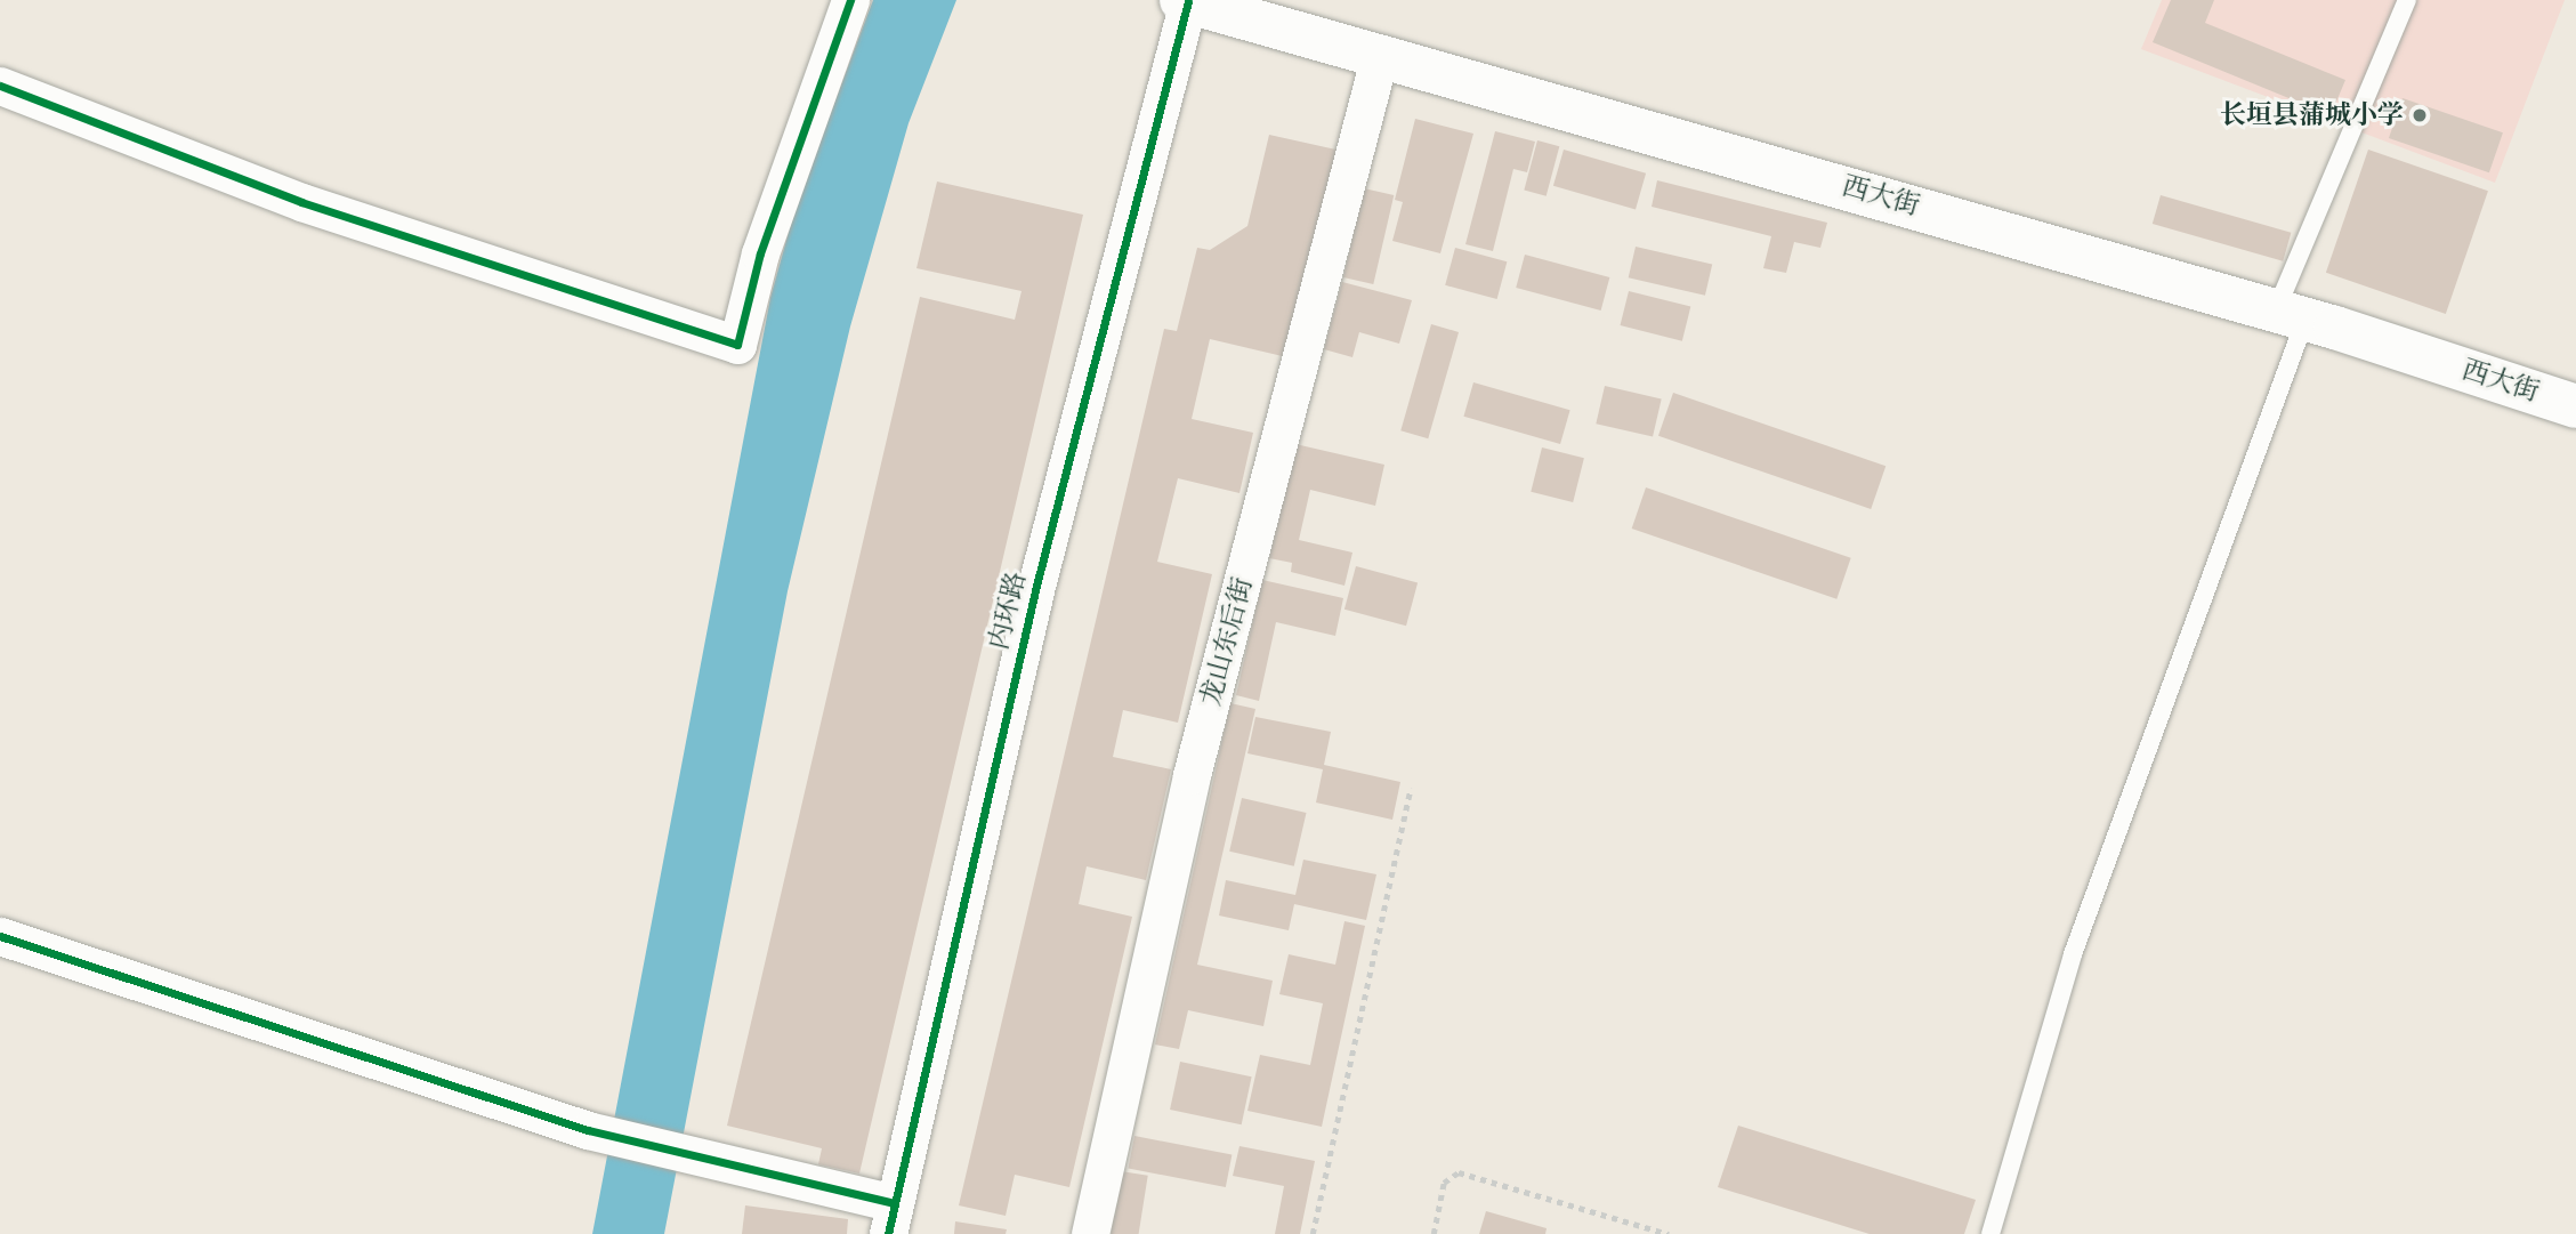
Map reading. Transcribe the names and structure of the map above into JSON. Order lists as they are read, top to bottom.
{
  "streets": {
    "main road": ["西大街"],
    "street": ["内环路", "龙山东后街"]
  },
  "crossings": [
    ["西大街", "内环路"],
    ["西大街", "龙山东后街"]
  ],
  "places": ["长垣县蒲城小学"]
}
